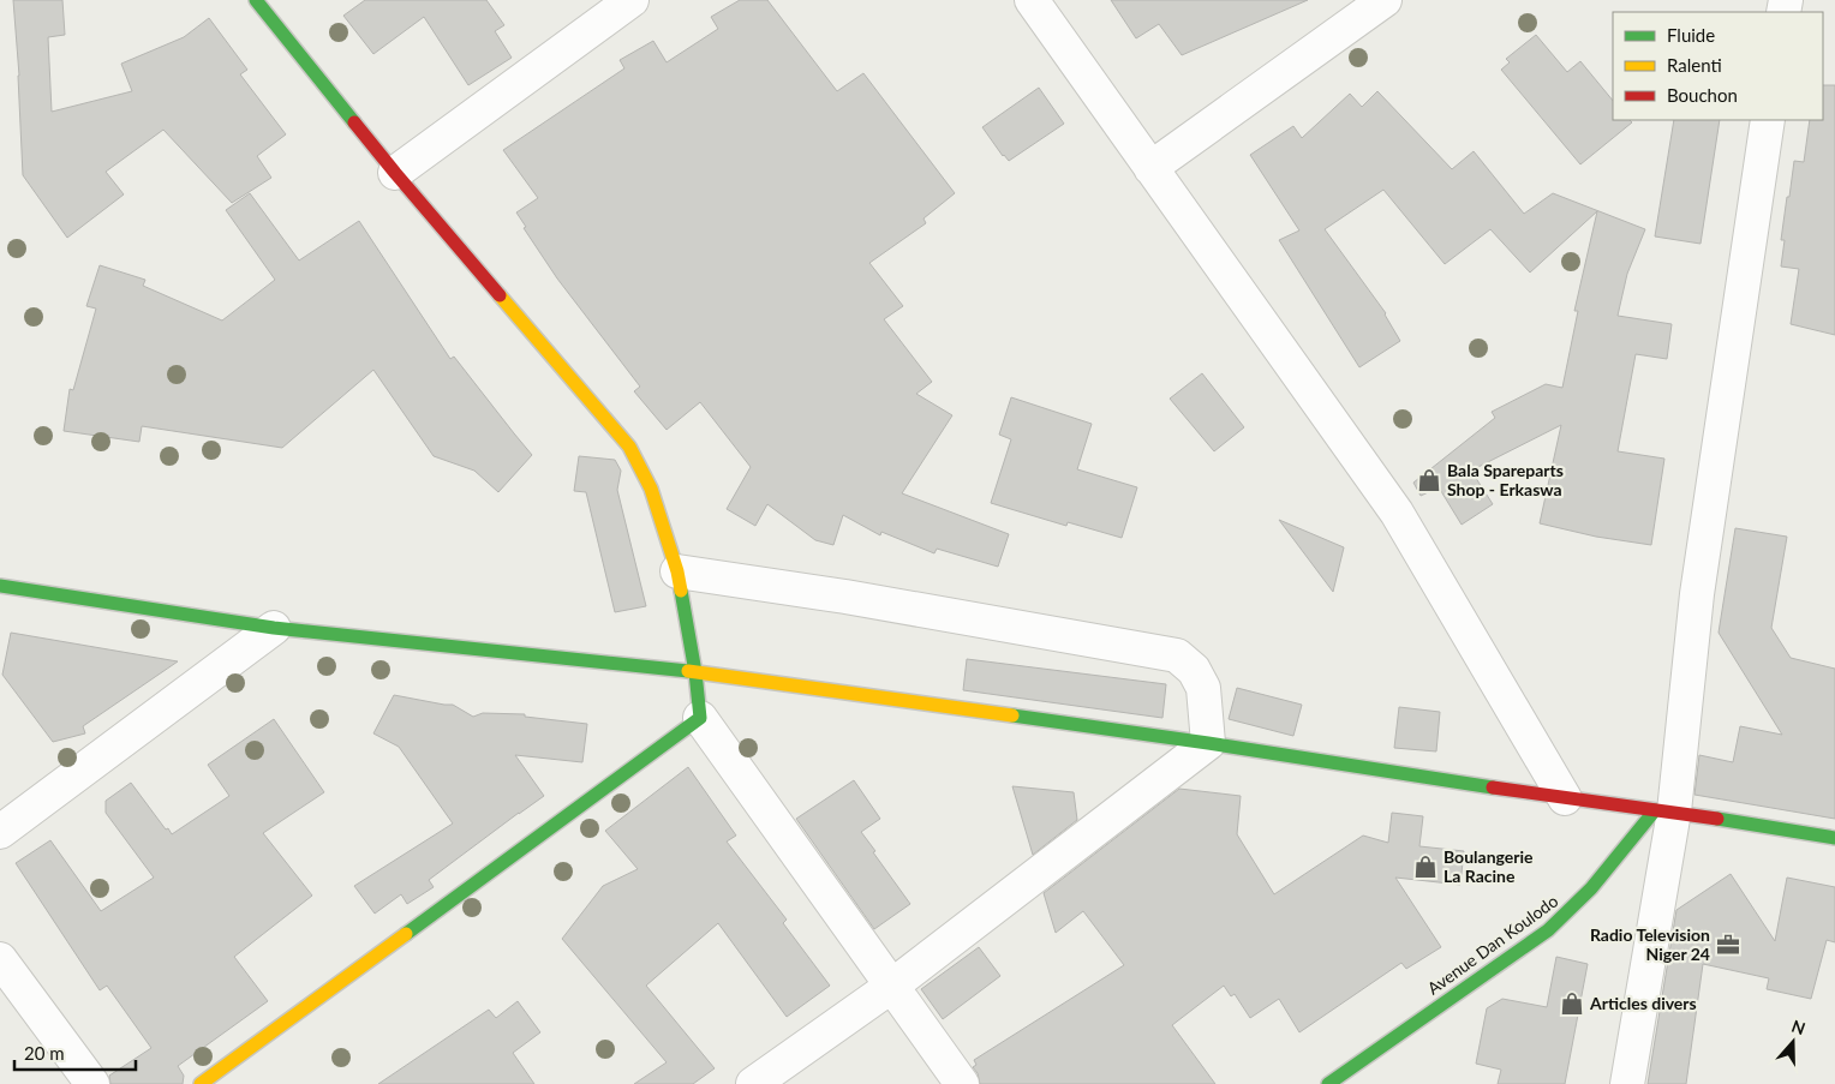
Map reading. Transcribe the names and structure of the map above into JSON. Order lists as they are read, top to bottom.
{
  "streets": {
    "street": ["Avenue Dan Koulodo"]
  },
  "places": {
    "shop": ["Bala Spareparts Shop - Erkaswa", "Boulangerie La Racine", "Articles divers"],
    "office": ["Radio Television Niger 24"]
  },
  "legend": ["Fluide", "Ralenti", "Bouchon"],
  "scale_bar": "20 m",
  "north": "top"
}
